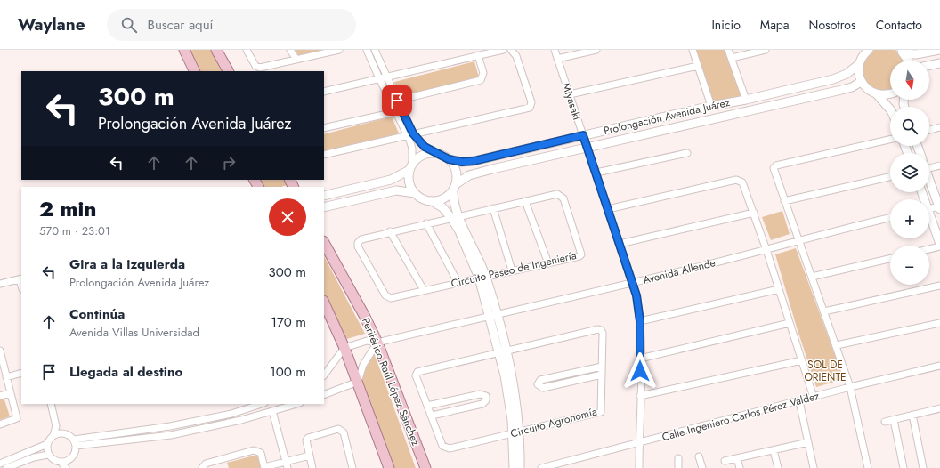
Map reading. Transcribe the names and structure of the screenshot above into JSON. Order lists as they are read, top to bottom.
{
  "streets": {
    "main road": ["Periférico Raúl López Sánchez"],
    "street": [
      "Miyasaki",
      "Prolongación Avenida Juárez",
      "Circuito Paseo de Ingeniería",
      "Avenida Allende",
      "Calle Ingeniero Carlos Pérez Valdez",
      "Circuito Agronomía"
    ]
  },
  "crossings": [
    ["Miyasaki", "Prolongación Avenida Juárez"],
    ["Miyasaki", "Avenida Allende"],
    ["Miyasaki", "Calle Ingeniero Carlos Pérez Valdez"],
    ["Avenida Allende", "Periférico Raúl López Sánchez"]
  ],
  "parks": ["SOL DE ORIENTE"],
  "north": "bottom",
  "page": {
    "header": "Waylane",
    "search": "Buscar aquí",
    "nav": [
      "Inicio",
      "Mapa",
      "Nosotros",
      "Contacto"
    ],
    "map_buttons": ["+", "−"],
    "turn": ["300 m", "Prolongación Avenida Juárez"],
    "heading": ["2 min", "570 m · 23:01"],
    "list": [
      {
        "name": "Gira a la izquierda",
        "note": "Prolongación Avenida Juárez",
        "value": "300 m"
      },
      {
        "name": "Continúa",
        "note": "Avenida Villas Universidad",
        "value": "170 m"
      },
      {
        "name": "Llegada al destino",
        "value": "100 m"
      }
    ]
  }
}
